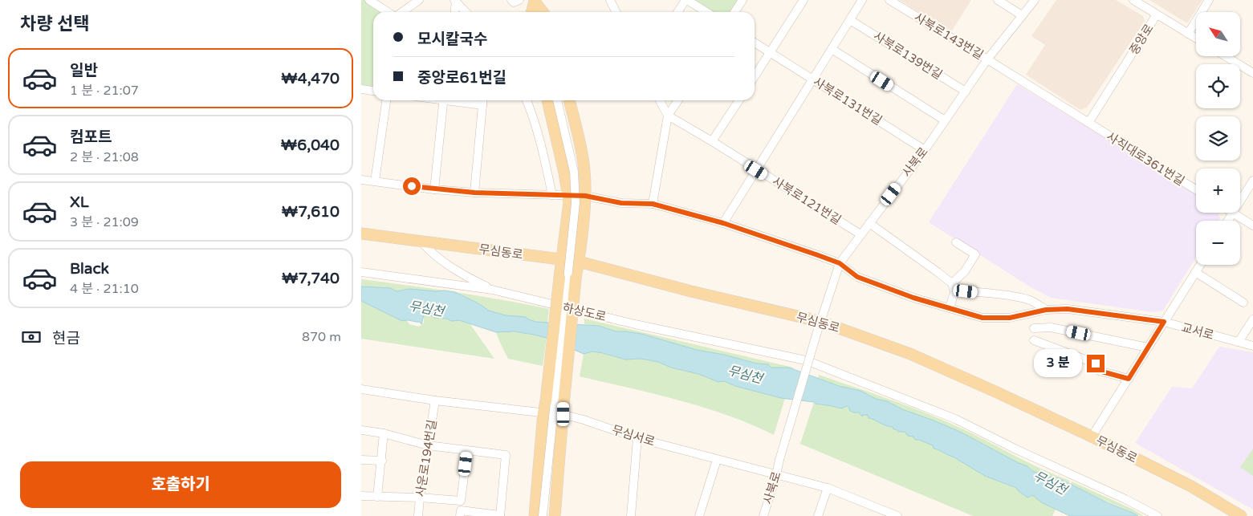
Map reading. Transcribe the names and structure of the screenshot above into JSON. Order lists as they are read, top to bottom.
{
  "streets": {
    "main road": ["무심동로"],
    "street": [
      "사북로143번길",
      "중앙로",
      "사북로139번길",
      "사북로131번길",
      "사직대로361번길",
      "사북로",
      "사북로121번길",
      "하상도로",
      "교서로",
      "무심서로",
      "사운로194번길"
    ]
  },
  "crossings": [
    ["사북로143번길", "사직대로361번길"],
    ["사북로143번길", "사북로"],
    ["중앙로", "사직대로361번길"],
    ["사북로139번길", "사북로"],
    ["사북로131번길", "사북로"],
    ["사직대로361번길", "사북로"],
    ["사북로", "사북로121번길"],
    ["사북로", "무심동로"],
    ["사북로", "교서로"],
    ["사북로", "무심서로"],
    ["무심서로", "사운로194번길"]
  ],
  "water": ["무심천"],
  "north": "top left",
  "page": {
    "heading": "차량 선택",
    "map_buttons": ["+", "−"],
    "banner": ["모시칼국수", "중앙로61번길"],
    "list": [
      {
        "name": "일반",
        "note": "1 분 · 21:07",
        "value": "₩4,470"
      },
      {
        "name": "컴포트",
        "note": "2 분 · 21:08",
        "value": "₩6,040"
      },
      {
        "name": "XL",
        "note": "3 분 · 21:09",
        "value": "₩7,610"
      },
      {
        "name": "Black",
        "note": "4 분 · 21:10",
        "value": "₩7,740"
      }
    ],
    "pay": ["현금", "870 m"],
    "bubble": "3 분",
    "buttons": "호출하기"
  }
}
